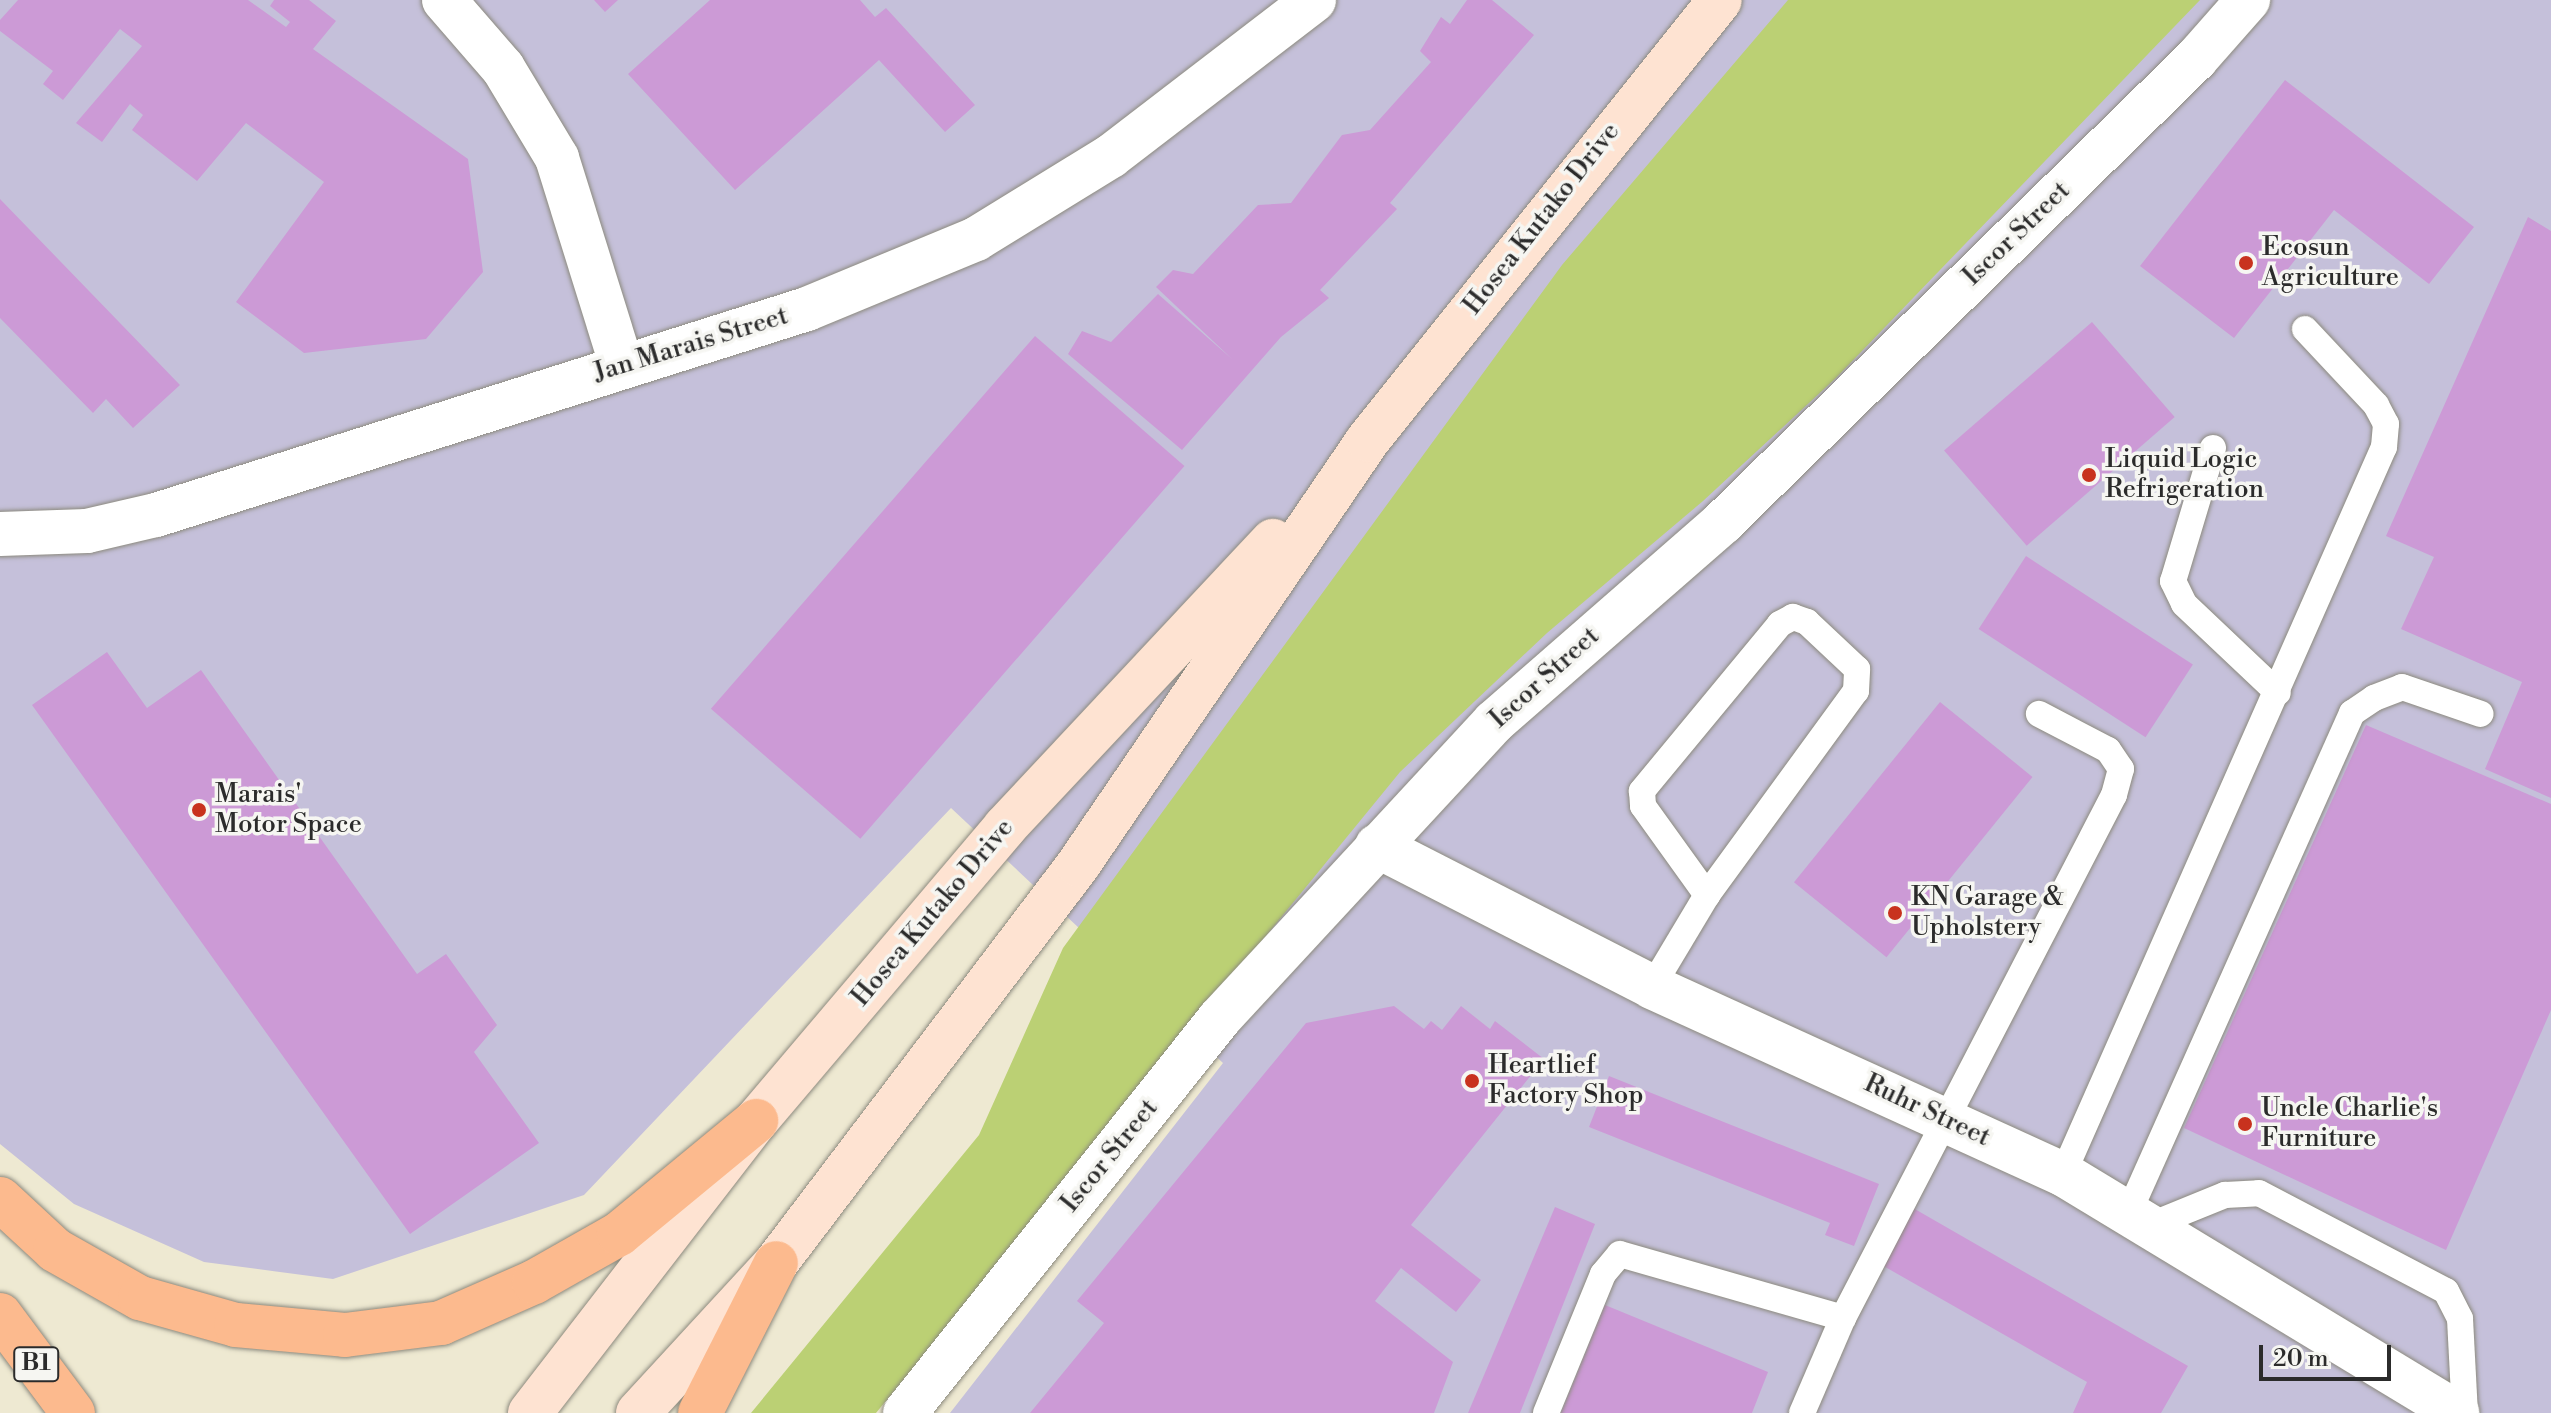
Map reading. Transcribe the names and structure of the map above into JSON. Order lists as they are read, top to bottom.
{
  "streets": {
    "main road": ["Hosea Kutako Drive", "B1"],
    "street": ["Iscor Street", "Jan Marais Street", "Ruhr Street"]
  },
  "crossings": [
    ["Iscor Street", "Ruhr Street"]
  ],
  "places": [
    "Ecosun Agriculture",
    "Liquid Logic Refrigeration",
    "Marais' Motor Space",
    "KN Garage & Upholstery",
    "Heartlief Factory Shop",
    "Uncle Charlie's Furniture"
  ],
  "scale_bar": "20 m"
}
